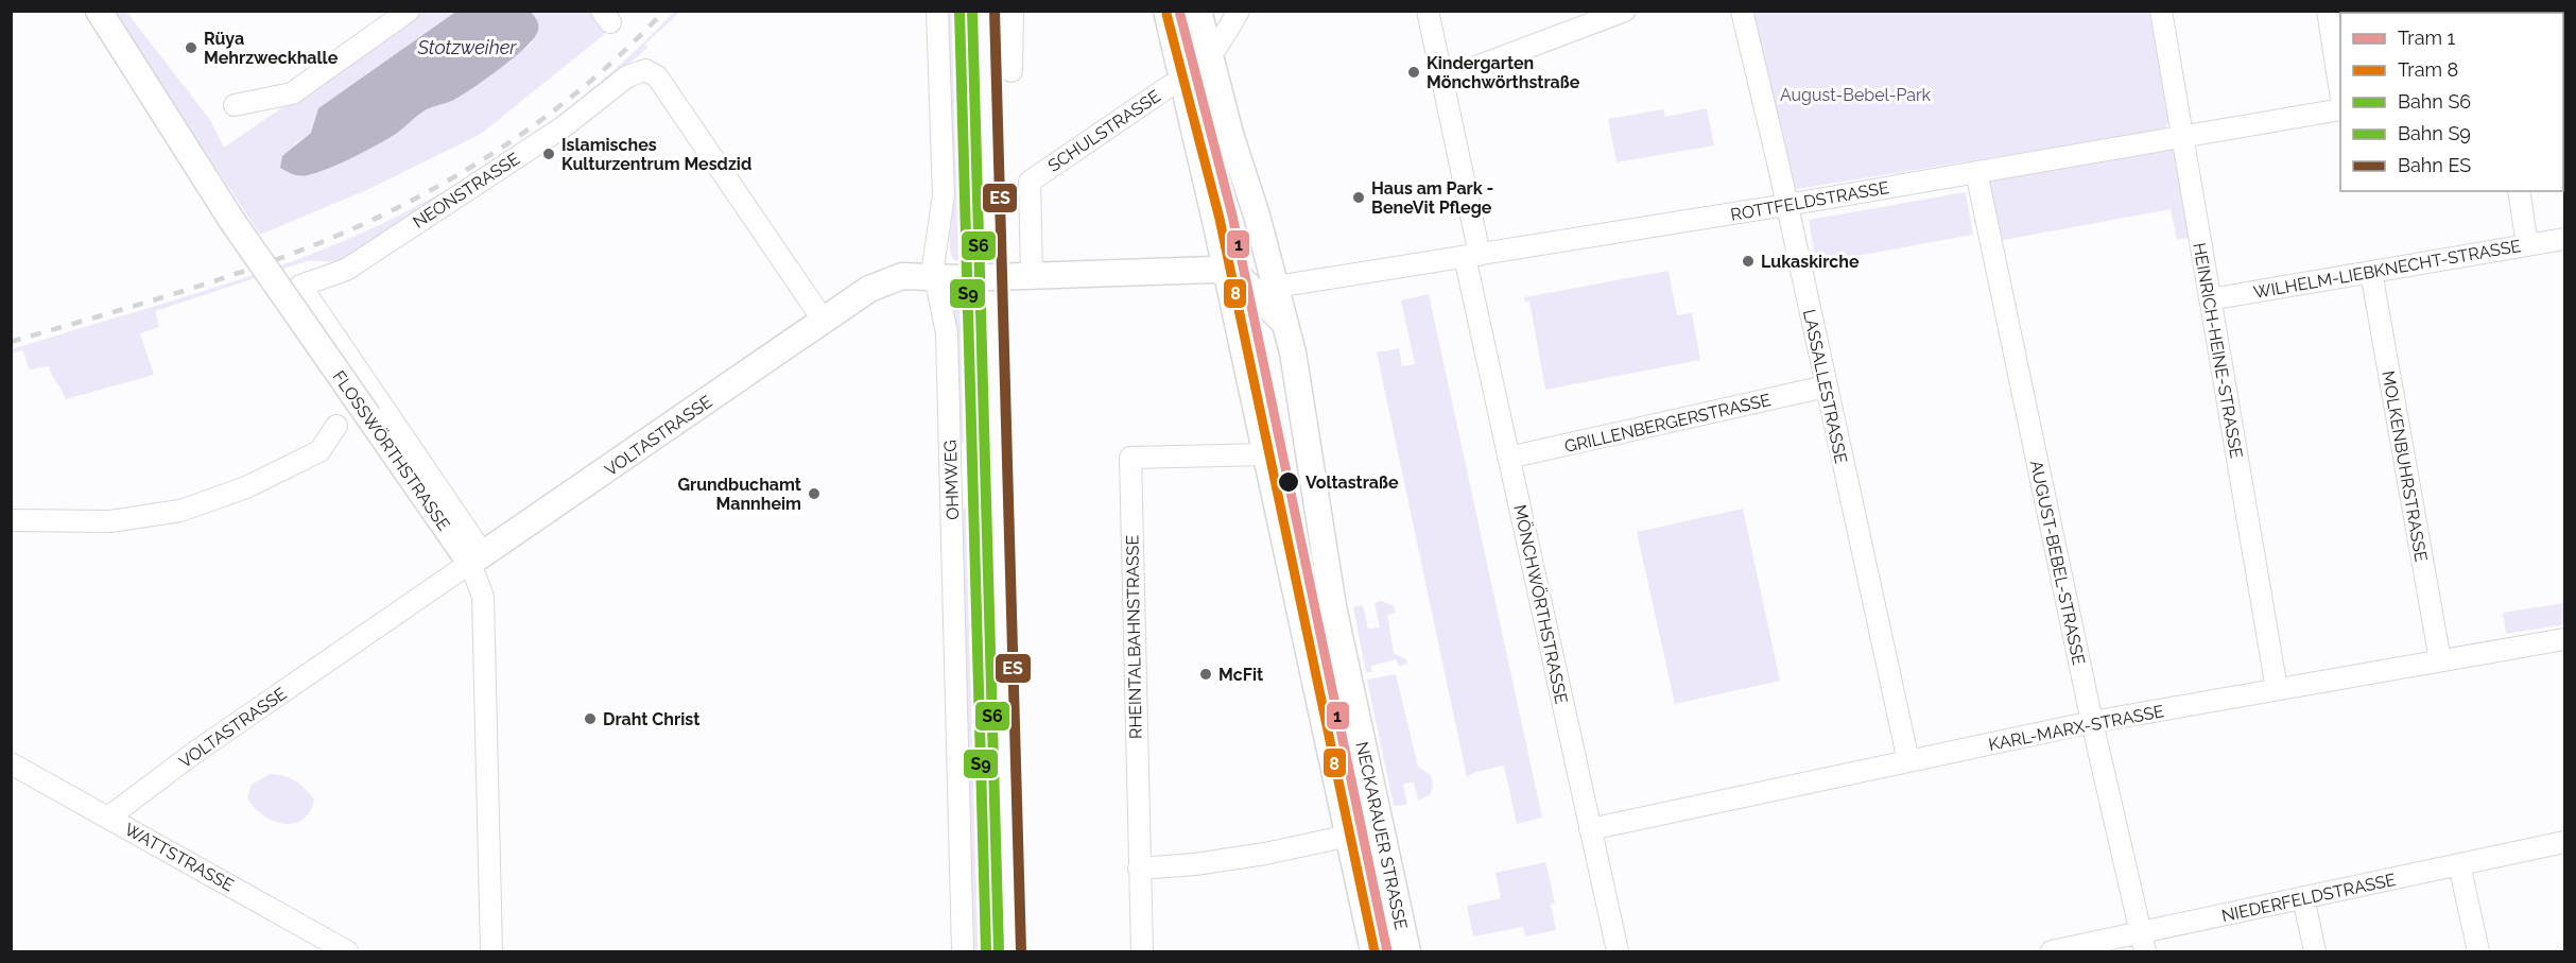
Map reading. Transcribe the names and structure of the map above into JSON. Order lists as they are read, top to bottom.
{
  "streets": {
    "main road": ["VOLTASTRASSE", "FLOSSWÖRTHSTRASSE", "NECKARAUER STRASSE"],
    "street": [
      "SCHULSTRASSE",
      "NEONSTRASSE",
      "ROTTFELDSTRASSE",
      "WILHELM-LIEBKNECHT-STRASSE",
      "HEINRICH-HEINE-STRASSE",
      "LASSALLESTRASSE",
      "GRILLENBERGERSTRASSE",
      "MOLKENBUHRSTRASSE",
      "OHMWEG",
      "AUGUST-BEBEL-STRASSE",
      "MÖNCHWÖRTHSTRASSE",
      "RHEINTALBAHNSTRASSE",
      "KARL-MARX-STRASSE",
      "WATTSTRASSE",
      "NIEDERFELDSTRASSE"
    ]
  },
  "crossings": [
    ["SCHULSTRASSE", "VOLTASTRASSE"],
    ["SCHULSTRASSE", "NECKARAUER STRASSE"],
    ["NEONSTRASSE", "VOLTASTRASSE"],
    ["NEONSTRASSE", "FLOSSWÖRTHSTRASSE"],
    ["ROTTFELDSTRASSE", "HEINRICH-HEINE-STRASSE"],
    ["ROTTFELDSTRASSE", "LASSALLESTRASSE"],
    ["ROTTFELDSTRASSE", "VOLTASTRASSE"],
    ["ROTTFELDSTRASSE", "AUGUST-BEBEL-STRASSE"],
    ["ROTTFELDSTRASSE", "MÖNCHWÖRTHSTRASSE"],
    ["ROTTFELDSTRASSE", "NECKARAUER STRASSE"],
    ["WILHELM-LIEBKNECHT-STRASSE", "HEINRICH-HEINE-STRASSE"],
    ["WILHELM-LIEBKNECHT-STRASSE", "MOLKENBUHRSTRASSE"],
    ["HEINRICH-HEINE-STRASSE", "KARL-MARX-STRASSE"],
    ["LASSALLESTRASSE", "GRILLENBERGERSTRASSE"],
    ["LASSALLESTRASSE", "KARL-MARX-STRASSE"],
    ["GRILLENBERGERSTRASSE", "MÖNCHWÖRTHSTRASSE"],
    ["VOLTASTRASSE", "FLOSSWÖRTHSTRASSE"],
    ["VOLTASTRASSE", "OHMWEG"],
    ["VOLTASTRASSE", "NECKARAUER STRASSE"],
    ["VOLTASTRASSE", "WATTSTRASSE"],
    ["MOLKENBUHRSTRASSE", "KARL-MARX-STRASSE"],
    ["AUGUST-BEBEL-STRASSE", "KARL-MARX-STRASSE"],
    ["AUGUST-BEBEL-STRASSE", "NIEDERFELDSTRASSE"],
    ["MÖNCHWÖRTHSTRASSE", "KARL-MARX-STRASSE"],
    ["RHEINTALBAHNSTRASSE", "NECKARAUER STRASSE"]
  ],
  "water": ["Stotzweiher"],
  "parks": ["August-Bebel-Park"],
  "places": [
    "Rüya Mehrzweckhalle",
    "Kindergarten Mönchwörthstraße",
    "Islamisches Kulturzentrum Mesdzid",
    "Haus am Park - BeneVit Pflege",
    "Lukaskirche",
    "Voltastraße",
    "Grundbuchamt Mannheim",
    "McFit",
    "Draht Christ"
  ],
  "lines": [
    "tram line 1",
    "rail line S6",
    "rail line S9",
    "rail line ES",
    "tram line 8"
  ],
  "legend": [
    "Tram 1",
    "Tram 8",
    "Bahn S6",
    "Bahn S9",
    "Bahn ES"
  ]
}
